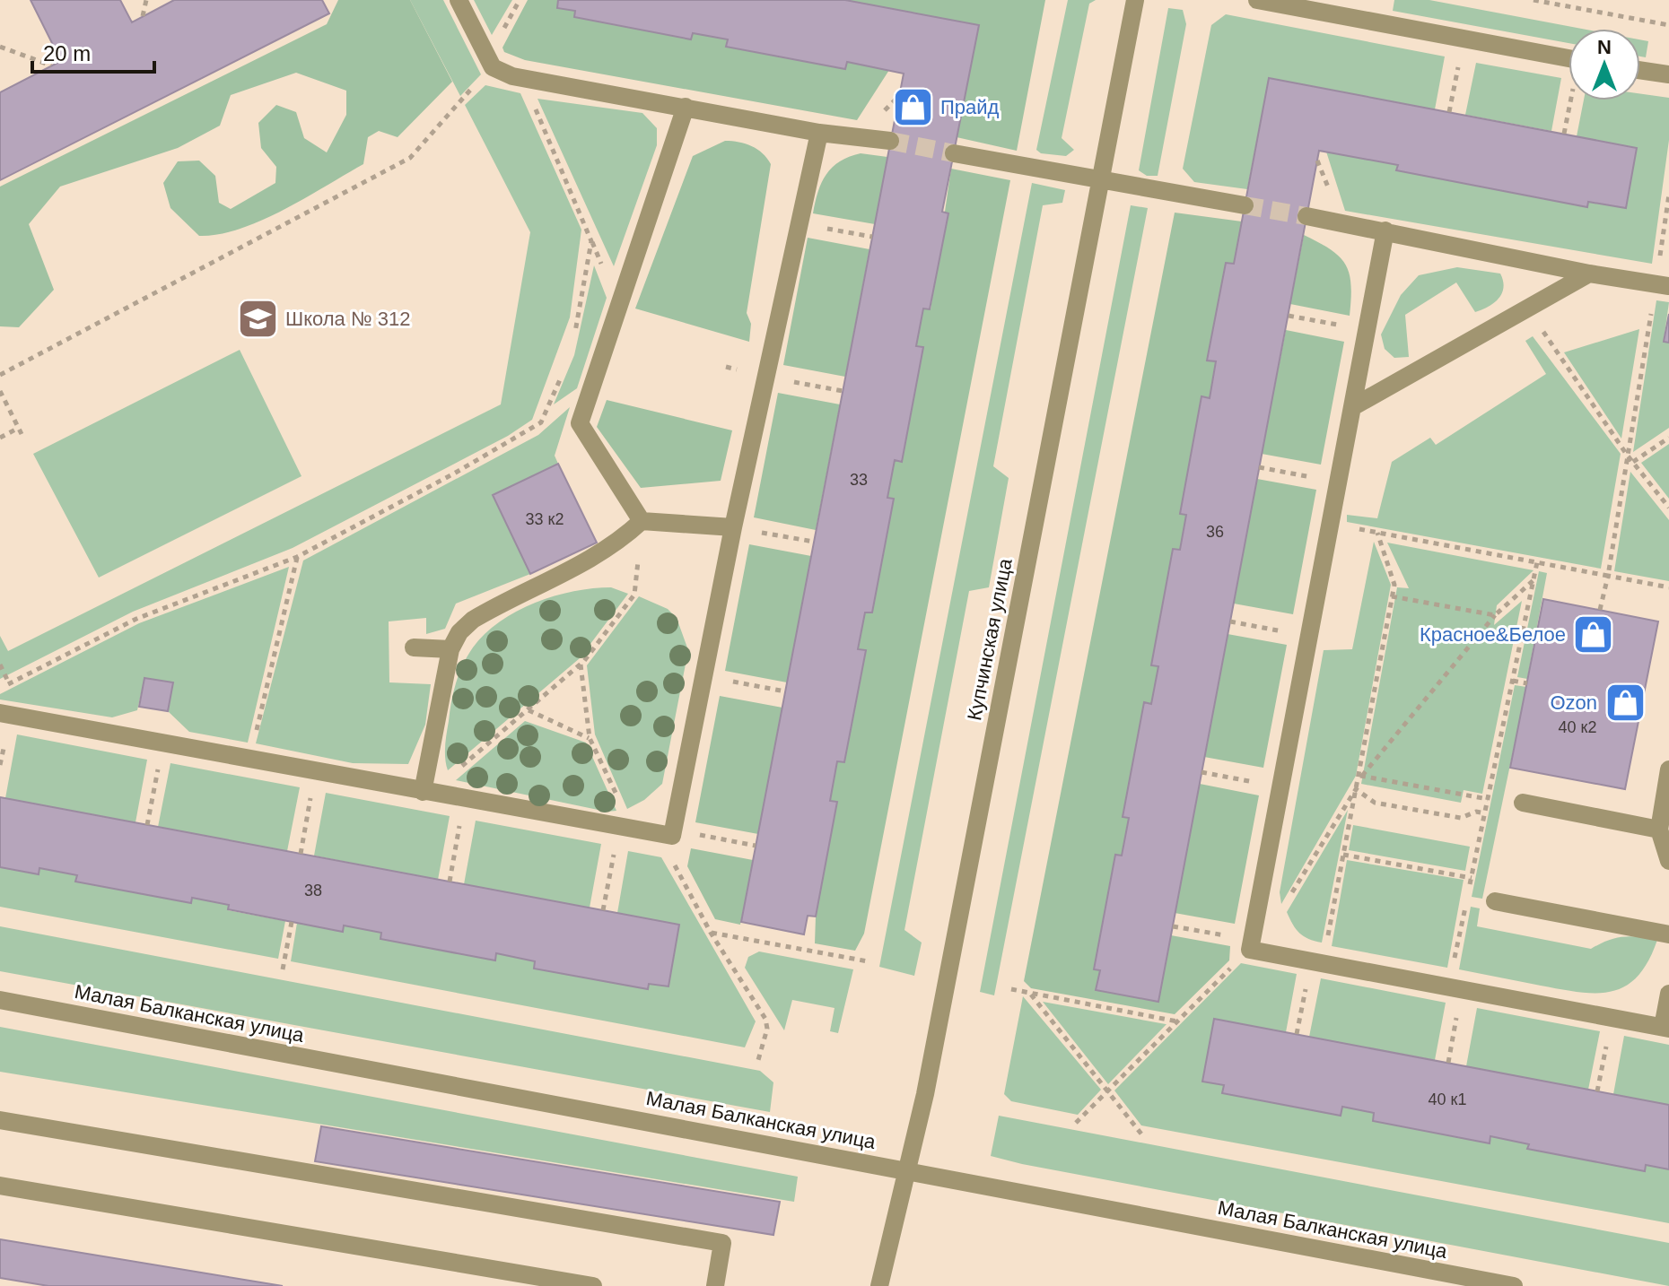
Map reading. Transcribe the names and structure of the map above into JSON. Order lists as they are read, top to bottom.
{
  "streets": {
    "street": ["Купчинская улица", "Малая Балканская улица"]
  },
  "crossings": [
    ["Купчинская улица", "Малая Балканская улица"]
  ],
  "places": {
    "shop": ["Прайд", "Красное&Белое", "Ozon"],
    "school or university": ["Школа № 312"]
  },
  "house_numbers": [
    "33",
    "33 к2",
    "36",
    "40 к2",
    "38",
    "40 к1"
  ],
  "scale_bar": "20 m",
  "north": "top"
}
